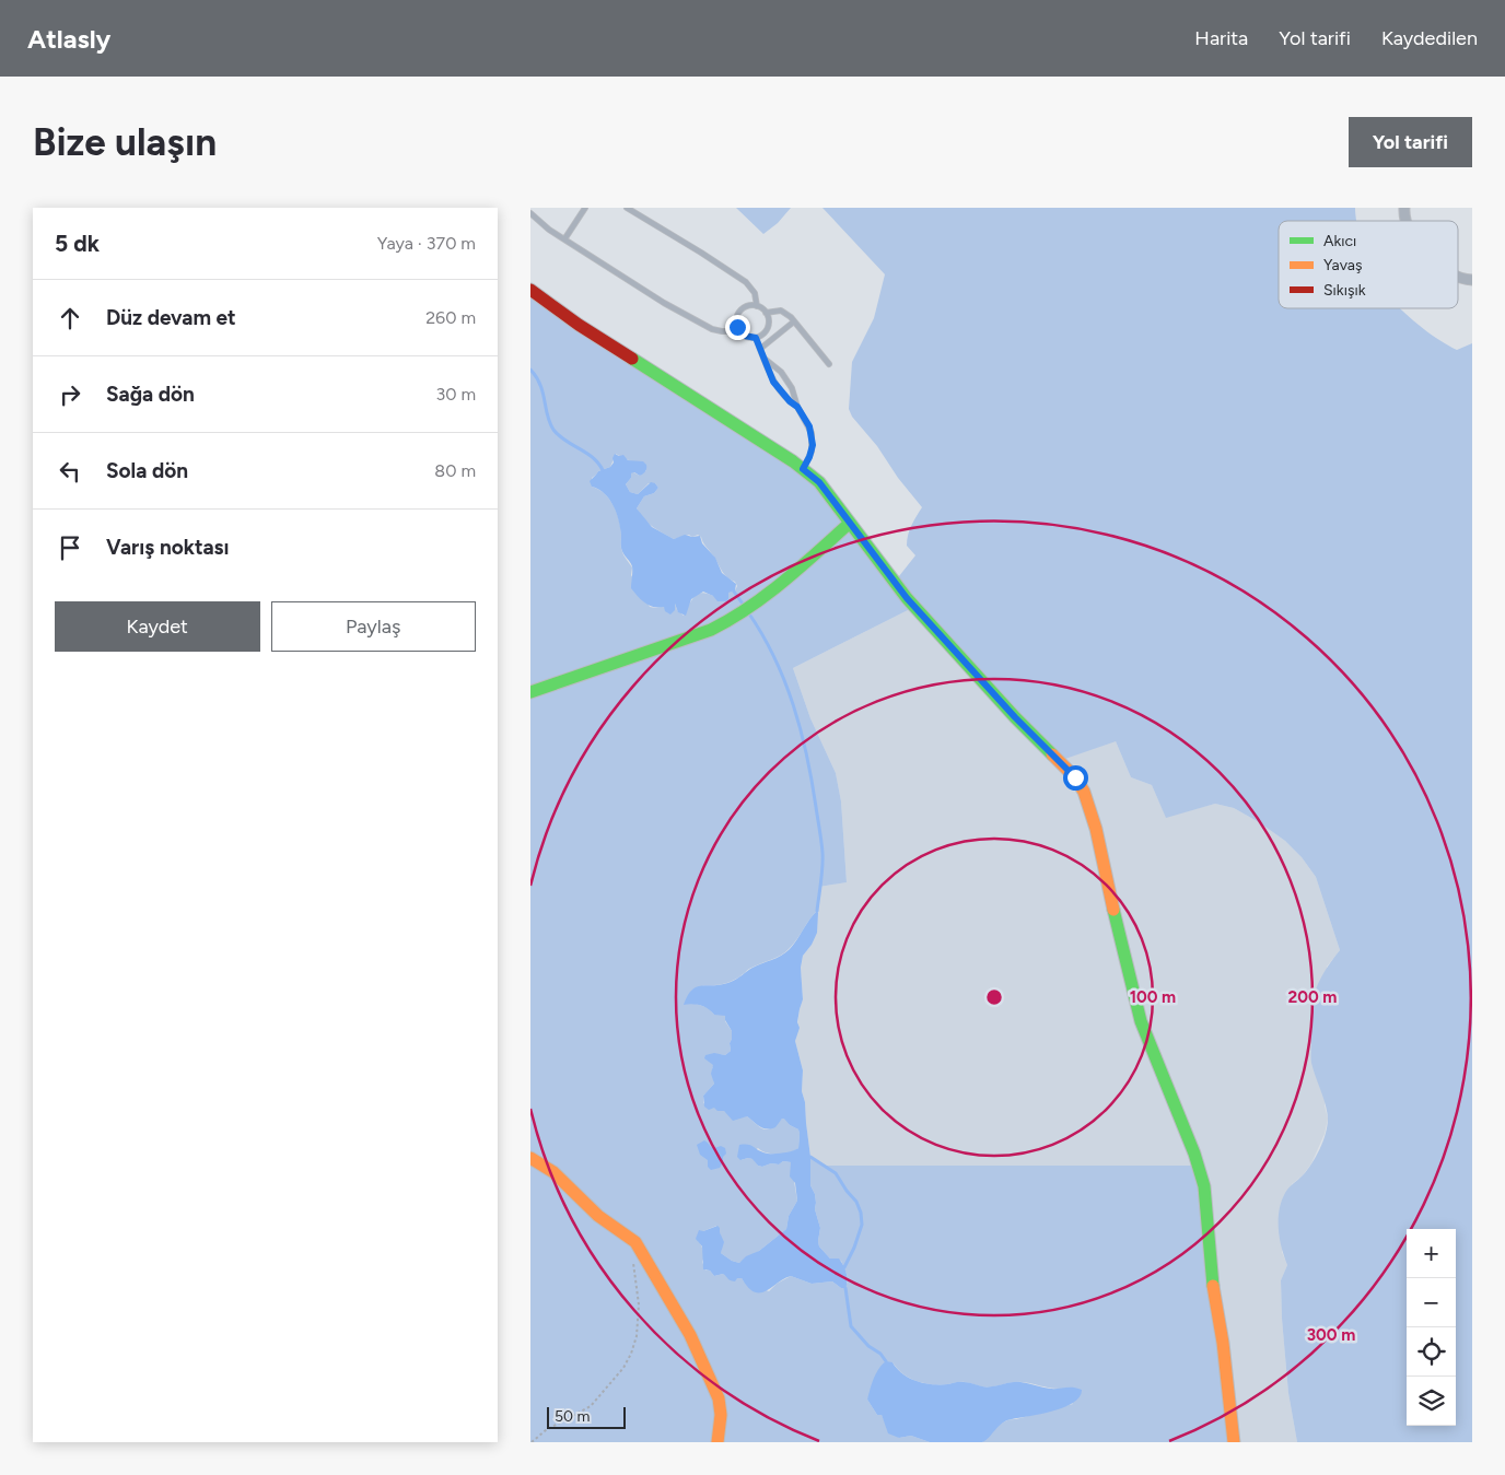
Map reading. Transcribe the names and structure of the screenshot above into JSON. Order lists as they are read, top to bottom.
{
  "legend": ["Akıcı", "Yavaş", "Sıkışık"],
  "scale_bar": "50 m",
  "page": {
    "header": "Atlasly",
    "nav": ["Harita", "Yol tarifi", "Kaydedilen"],
    "buttons": [
      "Yol tarifi",
      ["Kaydet", "Paylaş"]
    ],
    "title": "Bize ulaşın",
    "heading": ["5 dk", "Yaya · 370 m"],
    "list": [
      ["Düz devam et", "260 m"],
      ["Sağa dön", "30 m"],
      ["Sola dön", "80 m"],
      "Varış noktası"
    ],
    "map_buttons": ["+", "−"],
    "scale": "50 m"
  },
  "rings": ["100 m", "200 m", "300 m"]
}
